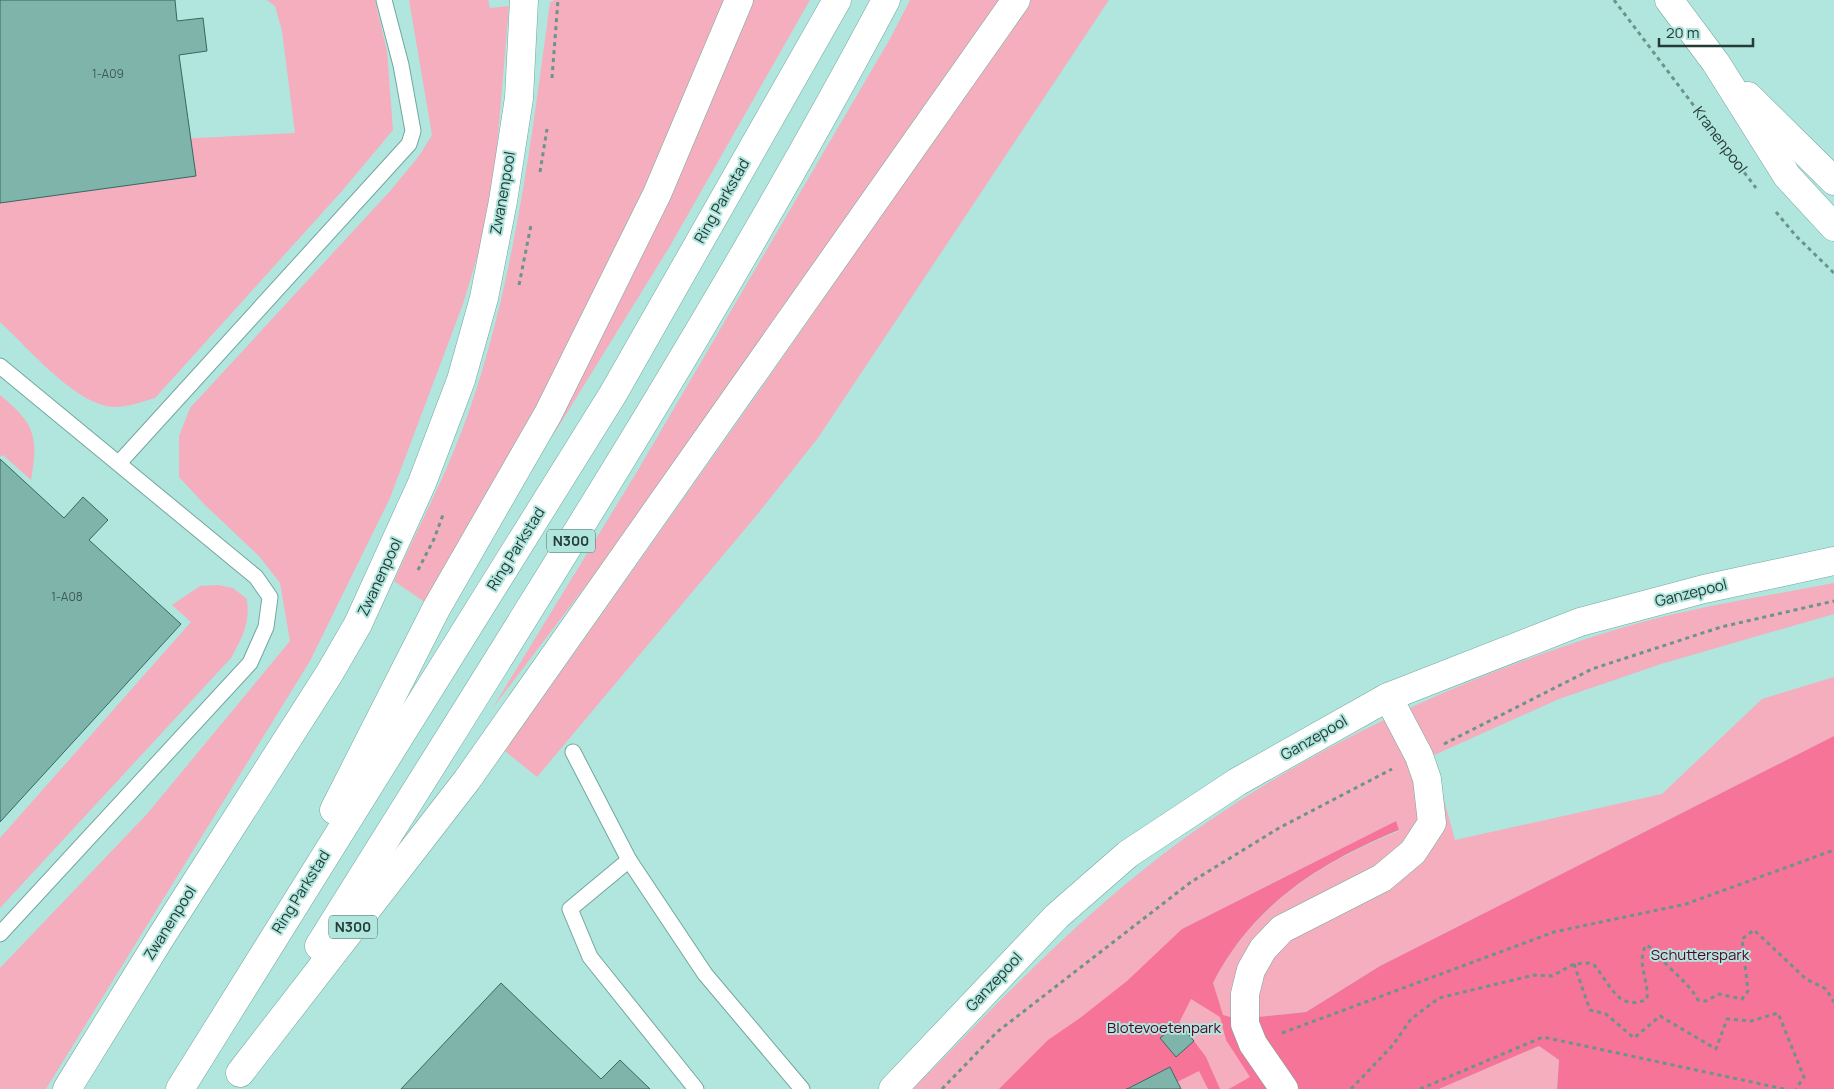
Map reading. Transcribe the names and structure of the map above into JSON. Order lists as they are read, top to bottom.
{
  "streets": {
    "main road": [
      "Zwanenpool",
      "Ring Parkstad",
      "N300",
      "Ganzepool"
    ],
    "path": ["Kranenpool"]
  },
  "crossings": [
    ["Ring Parkstad", "N300"]
  ],
  "parks": ["Schutterspark", "Blotevoetenpark"],
  "house_numbers": ["1-A09", "1-A08"],
  "scale_bar": "20 m"
}
